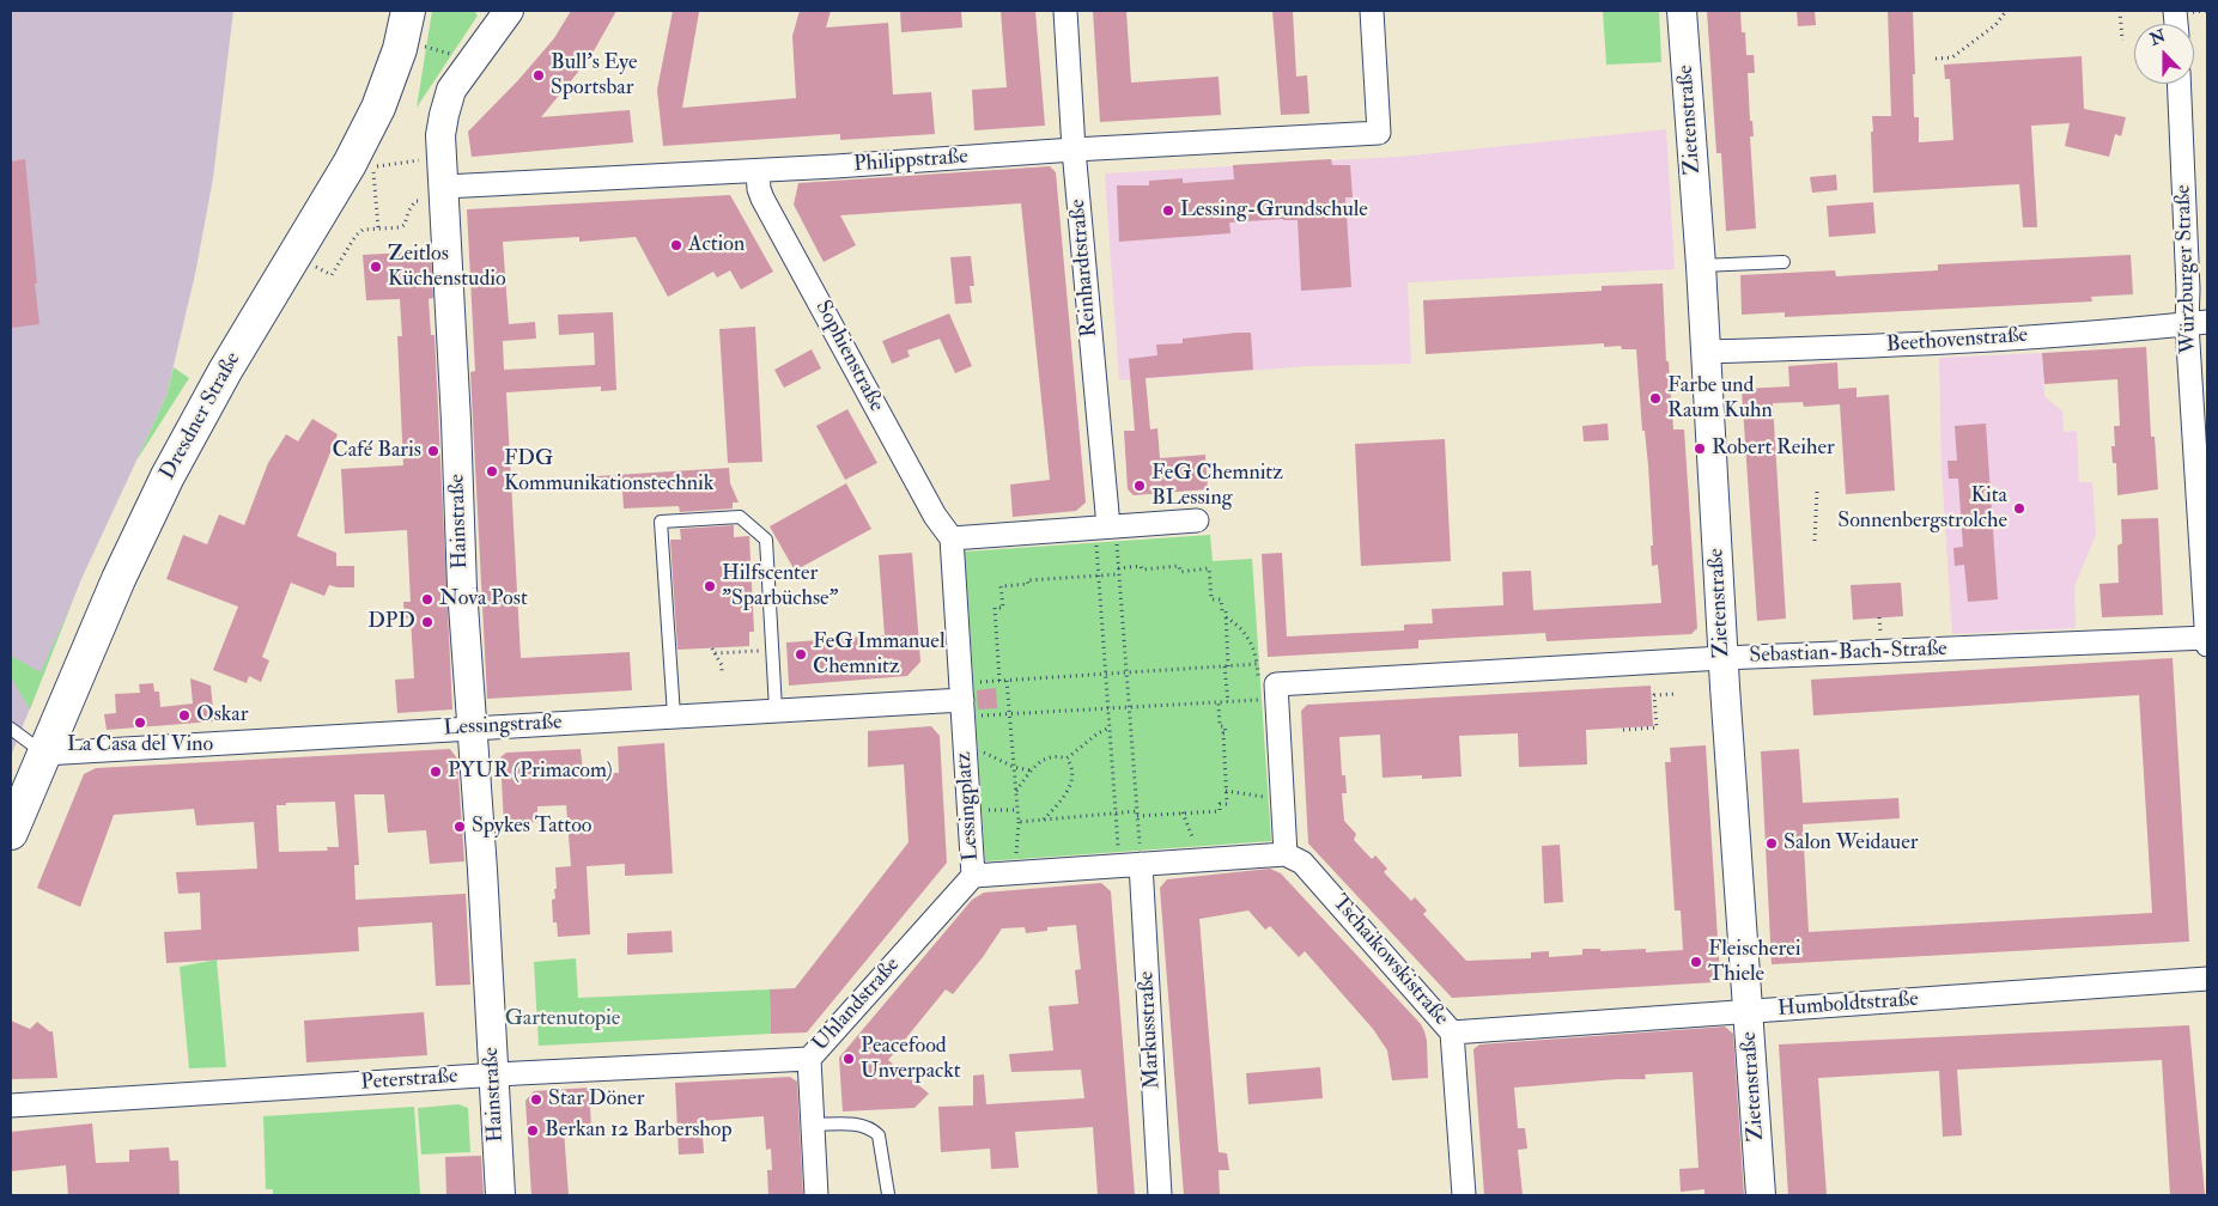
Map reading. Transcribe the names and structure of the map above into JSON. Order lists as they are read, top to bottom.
{
  "streets": {
    "main road": ["Dresdner Straße"],
    "street": [
      "Zietenstraße",
      "Philippstraße",
      "Reinhardtstraße",
      "Würzburger Straße",
      "Beethovenstraße",
      "Sophienstraße",
      "Hainstraße",
      "Sebastian-Bach-Straße",
      "Lessingstraße",
      "Lessingplatz",
      "Tschaikowskistraße",
      "Uhlandstraße",
      "Humboldtstraße",
      "Markusstraße",
      "Peterstraße"
    ]
  },
  "crossings": [
    ["Zietenstraße", "Beethovenstraße"],
    ["Zietenstraße", "Sebastian-Bach-Straße"],
    ["Zietenstraße", "Humboldtstraße"],
    ["Philippstraße", "Reinhardtstraße"],
    ["Philippstraße", "Sophienstraße"],
    ["Philippstraße", "Hainstraße"],
    ["Würzburger Straße", "Beethovenstraße"],
    ["Würzburger Straße", "Sebastian-Bach-Straße"],
    ["Sophienstraße", "Lessingplatz"],
    ["Dresdner Straße", "Lessingstraße"],
    ["Hainstraße", "Lessingstraße"],
    ["Hainstraße", "Peterstraße"],
    ["Lessingstraße", "Lessingplatz"],
    ["Lessingplatz", "Tschaikowskistraße"],
    ["Lessingplatz", "Uhlandstraße"],
    ["Lessingplatz", "Markusstraße"],
    ["Tschaikowskistraße", "Humboldtstraße"],
    ["Uhlandstraße", "Peterstraße"]
  ],
  "parks": ["Gartenutopie"],
  "places": [
    "Bull’s Eye Sportsbar",
    "Lessing-Grundschule",
    "Action",
    "Zeitlos Küchenstudio",
    "Farbe und Raum Kuhn",
    "Robert Reiher",
    "Café Baris",
    "FDG Kommunikationstechnik",
    "FeG Chemnitz BLessing",
    "Kita Sonnenbergstrolche",
    "Hilfscenter \"Sparbüchse\"",
    "Nova Post",
    "DPD",
    "FeG Immanuel Chemnitz",
    "Oskar",
    "La Casa del Vino",
    "PYUR (Primacom)",
    "Spykes Tattoo",
    "Salon Weidauer",
    "Fleischerei Thiele",
    "Peacefood Unverpackt",
    "Star Döner",
    "Berkan 12 Barbershop"
  ],
  "north": "top"
}
